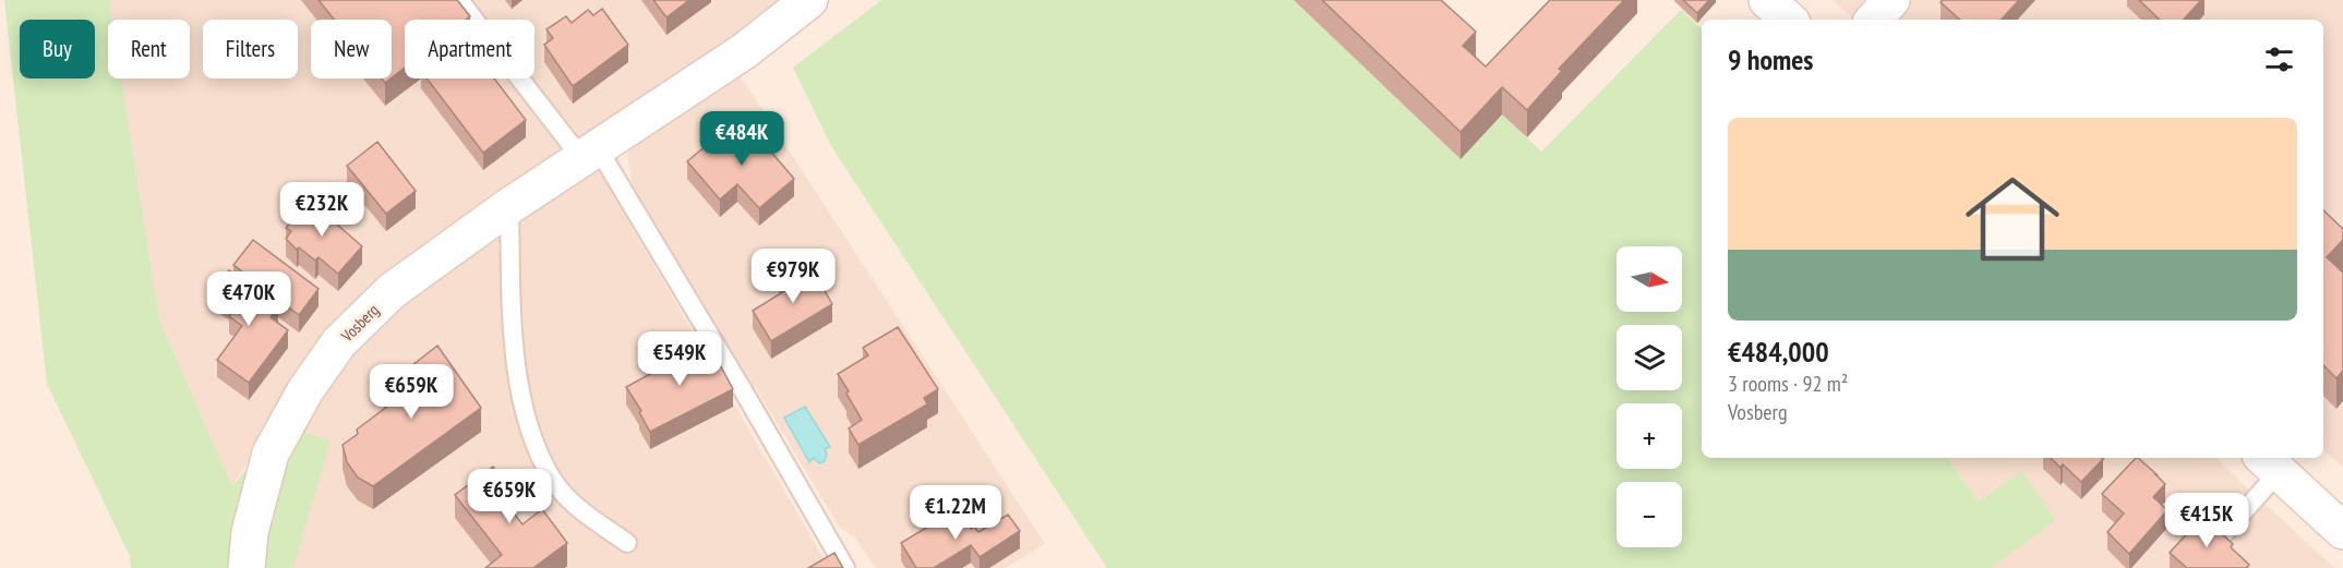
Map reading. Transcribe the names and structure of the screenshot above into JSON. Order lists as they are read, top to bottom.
{
  "streets": {
    "street": ["Vosberg"]
  },
  "north": "right",
  "page": {
    "chip": [
      "Buy",
      "Rent",
      "Filters",
      "New",
      "Apartment"
    ],
    "heading": "9 homes",
    "list": [
      {
        "name": "€484,000",
        "note": "3 rooms · 92 m² · Vosberg"
      }
    ],
    "price": [
      "€484K",
      "€232K",
      "€979K",
      "€470K",
      "€549K",
      "€659K",
      "€659K",
      "€1.22M",
      "€415K"
    ],
    "map_buttons": ["+", "−"]
  }
}
